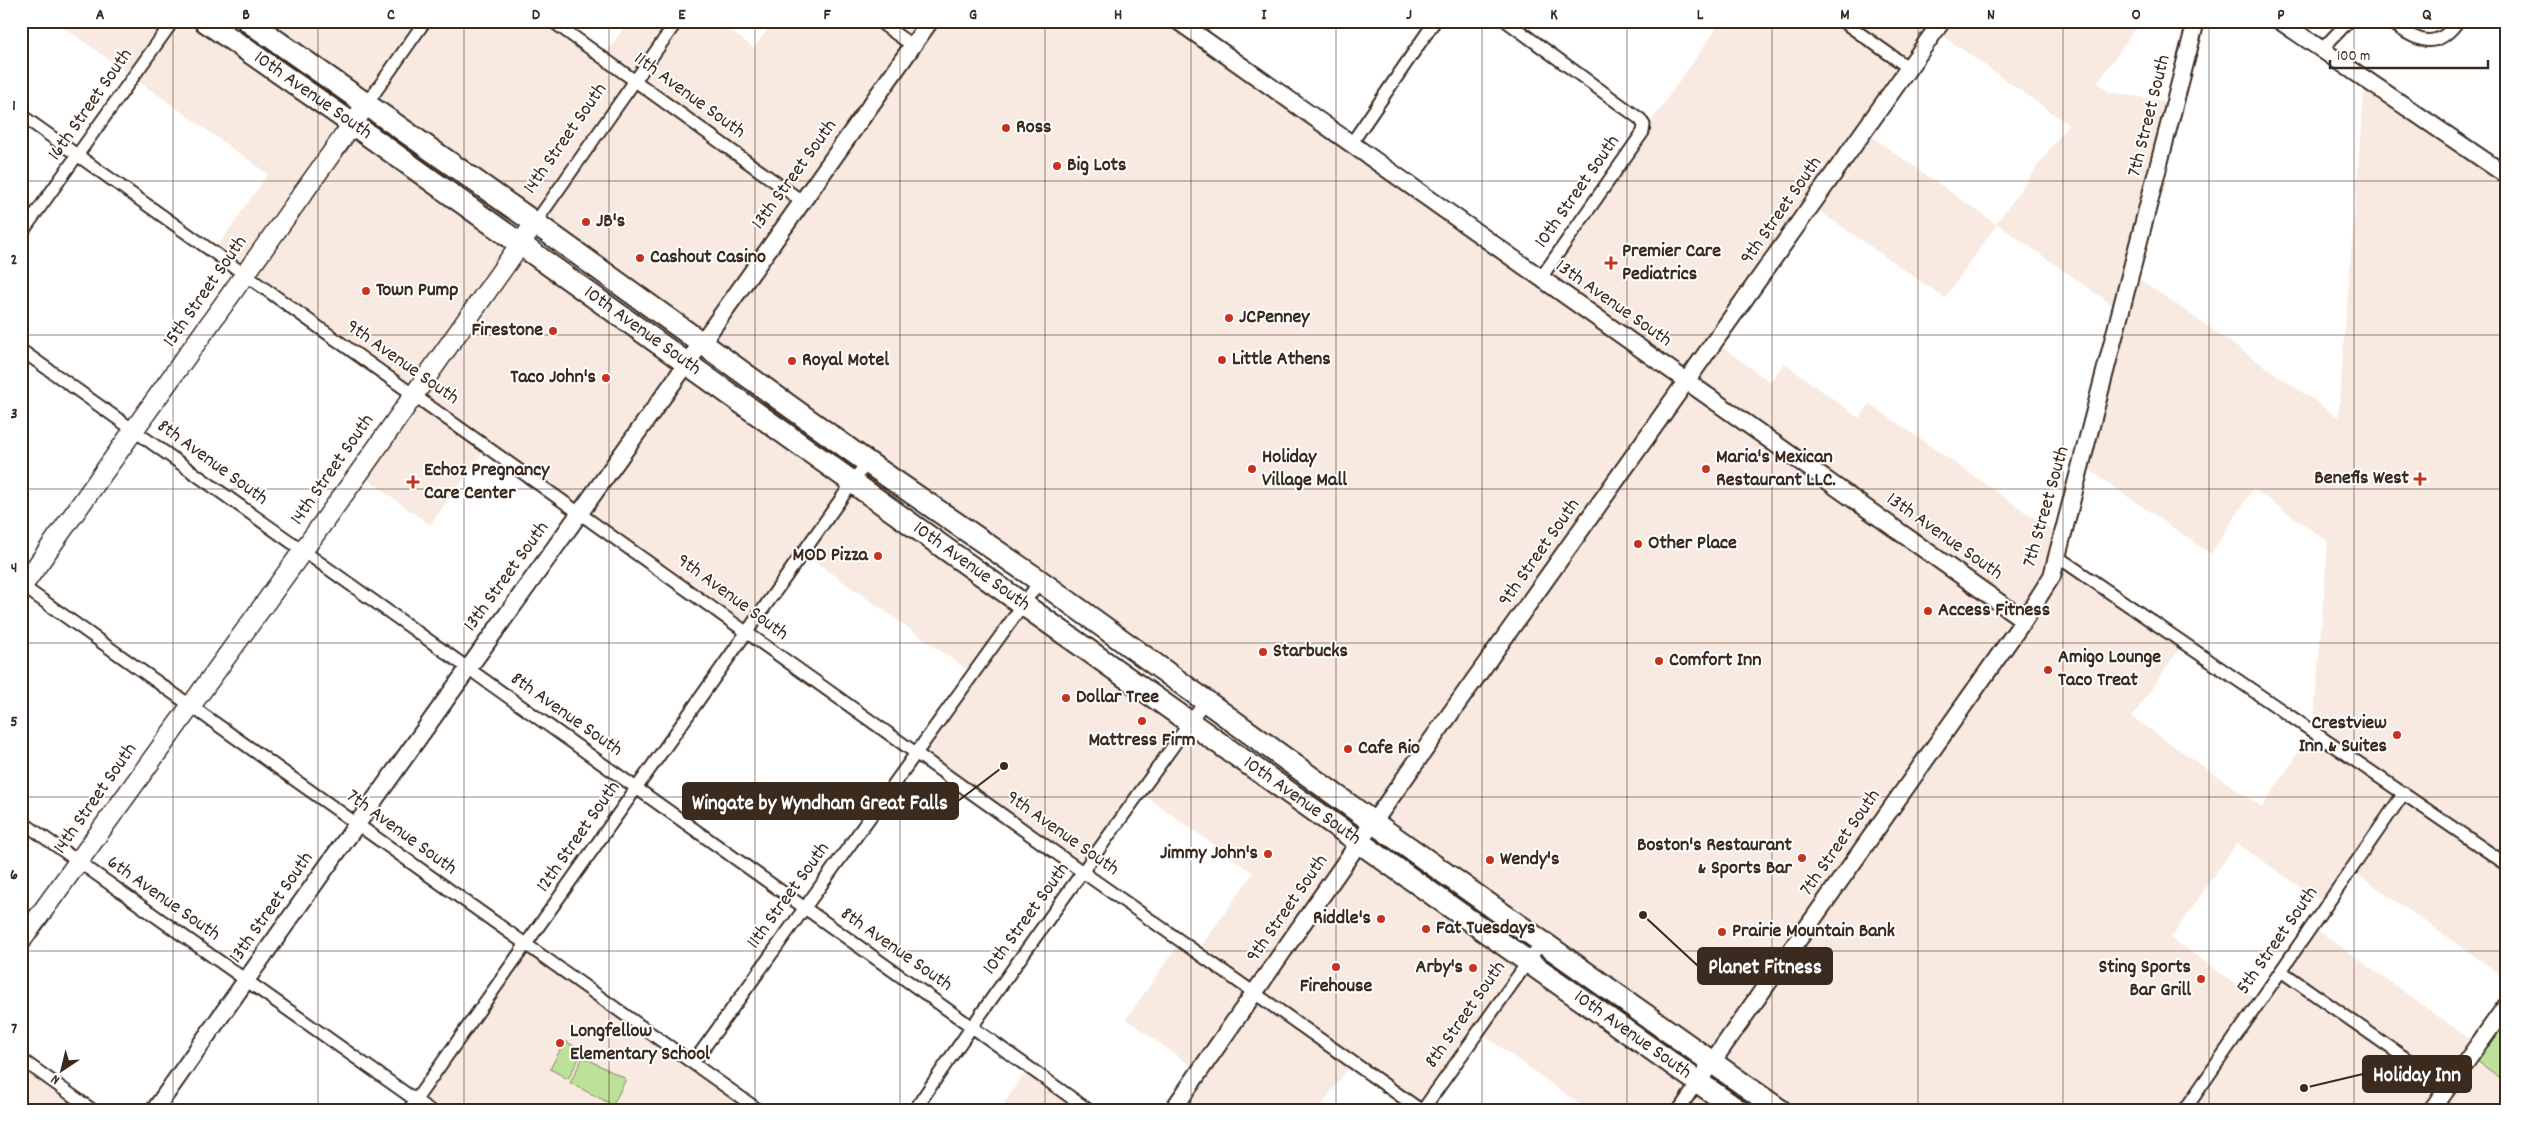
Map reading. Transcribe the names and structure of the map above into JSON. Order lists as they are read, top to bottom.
{
  "streets": {
    "highway": ["10th Avenue South"],
    "main road": ["14th Street South", "15th Street South"],
    "street": [
      "11th Avenue South",
      "16th Street South",
      "7th Street South",
      "13th Street South",
      "10th Street South",
      "9th Street South",
      "13th Avenue South",
      "9th Avenue South",
      "8th Avenue South",
      "7th Avenue South",
      "12th Street South",
      "11th Street South",
      "6th Avenue South",
      "5th Street South",
      "8th Street South"
    ]
  },
  "crossings": [
    ["10th Avenue South", "7th Street South"],
    ["10th Avenue South", "14th Street South"],
    ["10th Avenue South", "13th Street South"],
    ["10th Avenue South", "10th Street South"],
    ["10th Avenue South", "9th Street South"],
    ["10th Avenue South", "15th Street South"],
    ["10th Avenue South", "12th Street South"],
    ["10th Avenue South", "11th Street South"],
    ["10th Avenue South", "8th Street South"],
    ["11th Avenue South", "14th Street South"],
    ["11th Avenue South", "13th Street South"],
    ["16th Street South", "9th Avenue South"],
    ["7th Street South", "13th Avenue South"],
    ["14th Street South", "9th Avenue South"],
    ["14th Street South", "8th Avenue South"],
    ["14th Street South", "7th Avenue South"],
    ["14th Street South", "6th Avenue South"],
    ["13th Street South", "9th Avenue South"],
    ["13th Street South", "8th Avenue South"],
    ["13th Street South", "7th Avenue South"],
    ["13th Street South", "6th Avenue South"],
    ["10th Street South", "13th Avenue South"],
    ["10th Street South", "9th Avenue South"],
    ["10th Street South", "8th Avenue South"],
    ["9th Street South", "13th Avenue South"],
    ["9th Street South", "9th Avenue South"],
    ["15th Street South", "9th Avenue South"],
    ["15th Street South", "8th Avenue South"],
    ["15th Street South", "7th Avenue South"],
    ["9th Avenue South", "12th Street South"],
    ["9th Avenue South", "11th Street South"],
    ["9th Avenue South", "8th Street South"],
    ["8th Avenue South", "12th Street South"],
    ["8th Avenue South", "11th Street South"],
    ["7th Avenue South", "12th Street South"],
    ["7th Avenue South", "11th Street South"],
    ["12th Street South", "6th Avenue South"]
  ],
  "places": {
    "other": [
      "Ross",
      "Big Lots",
      "JB's",
      "Cashout Casino",
      "Town Pump",
      "JCPenney",
      "Firestone",
      "Little Athens",
      "Royal Motel",
      "Taco John's",
      "Holiday Village Mall",
      "Maria's Mexican Restaurant LLC.",
      "Other Place",
      "MOD Pizza",
      "Access Fitness",
      "Starbucks",
      "Comfort Inn",
      "Amigo Lounge Taco Treat",
      "Dollar Tree",
      "Mattress Firm",
      "Crestview Inn & Suites",
      "Cafe Rio",
      "Wingate by Wyndham Great Falls",
      "Jimmy John's",
      "Boston's Restaurant & Sports Bar",
      "Wendy's",
      "Planet Fitness",
      "Riddle's",
      "Fat Tuesdays",
      "Prairie Mountain Bank",
      "Firehouse",
      "Arby's",
      "Sting Sports Bar Grill",
      "Longfellow Elementary School",
      "Holiday Inn"
    ],
    "health": ["Premier Care Pediatrics", "Benefis West", "Echoz Pregnancy Care Center"]
  },
  "scale_bar": "100 m",
  "north": "bottom left",
  "grid": {
    "columns": [
      "A",
      "B",
      "C",
      "D",
      "E",
      "F",
      "G",
      "H",
      "I",
      "J",
      "K",
      "L",
      "M",
      "N",
      "O",
      "P",
      "Q"
    ],
    "rows": [
      "1",
      "2",
      "3",
      "4",
      "5",
      "6",
      "7"
    ]
  }
}
